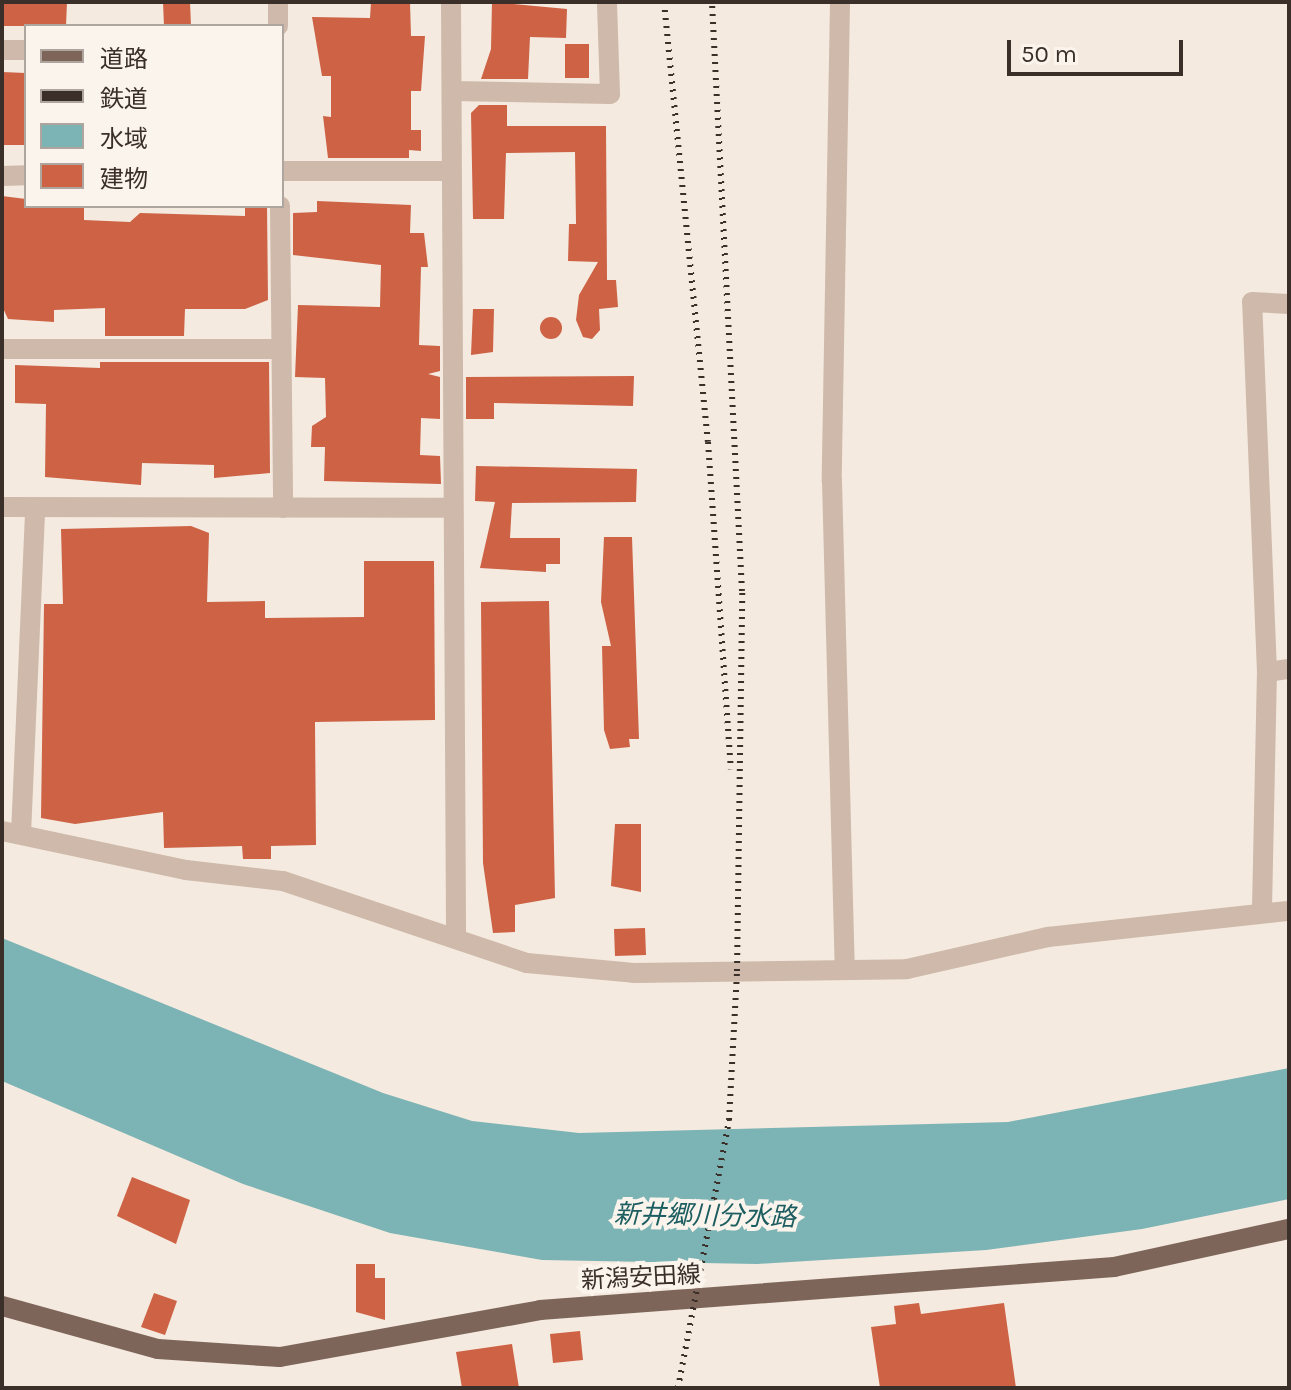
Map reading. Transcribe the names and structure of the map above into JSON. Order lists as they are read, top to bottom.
{
  "streets": {
    "main road": ["新潟安田線"]
  },
  "water": ["新井郷川分水路"],
  "legend": [
    "道路",
    "鉄道",
    "水域",
    "建物"
  ],
  "scale_bar": "50 m"
}
